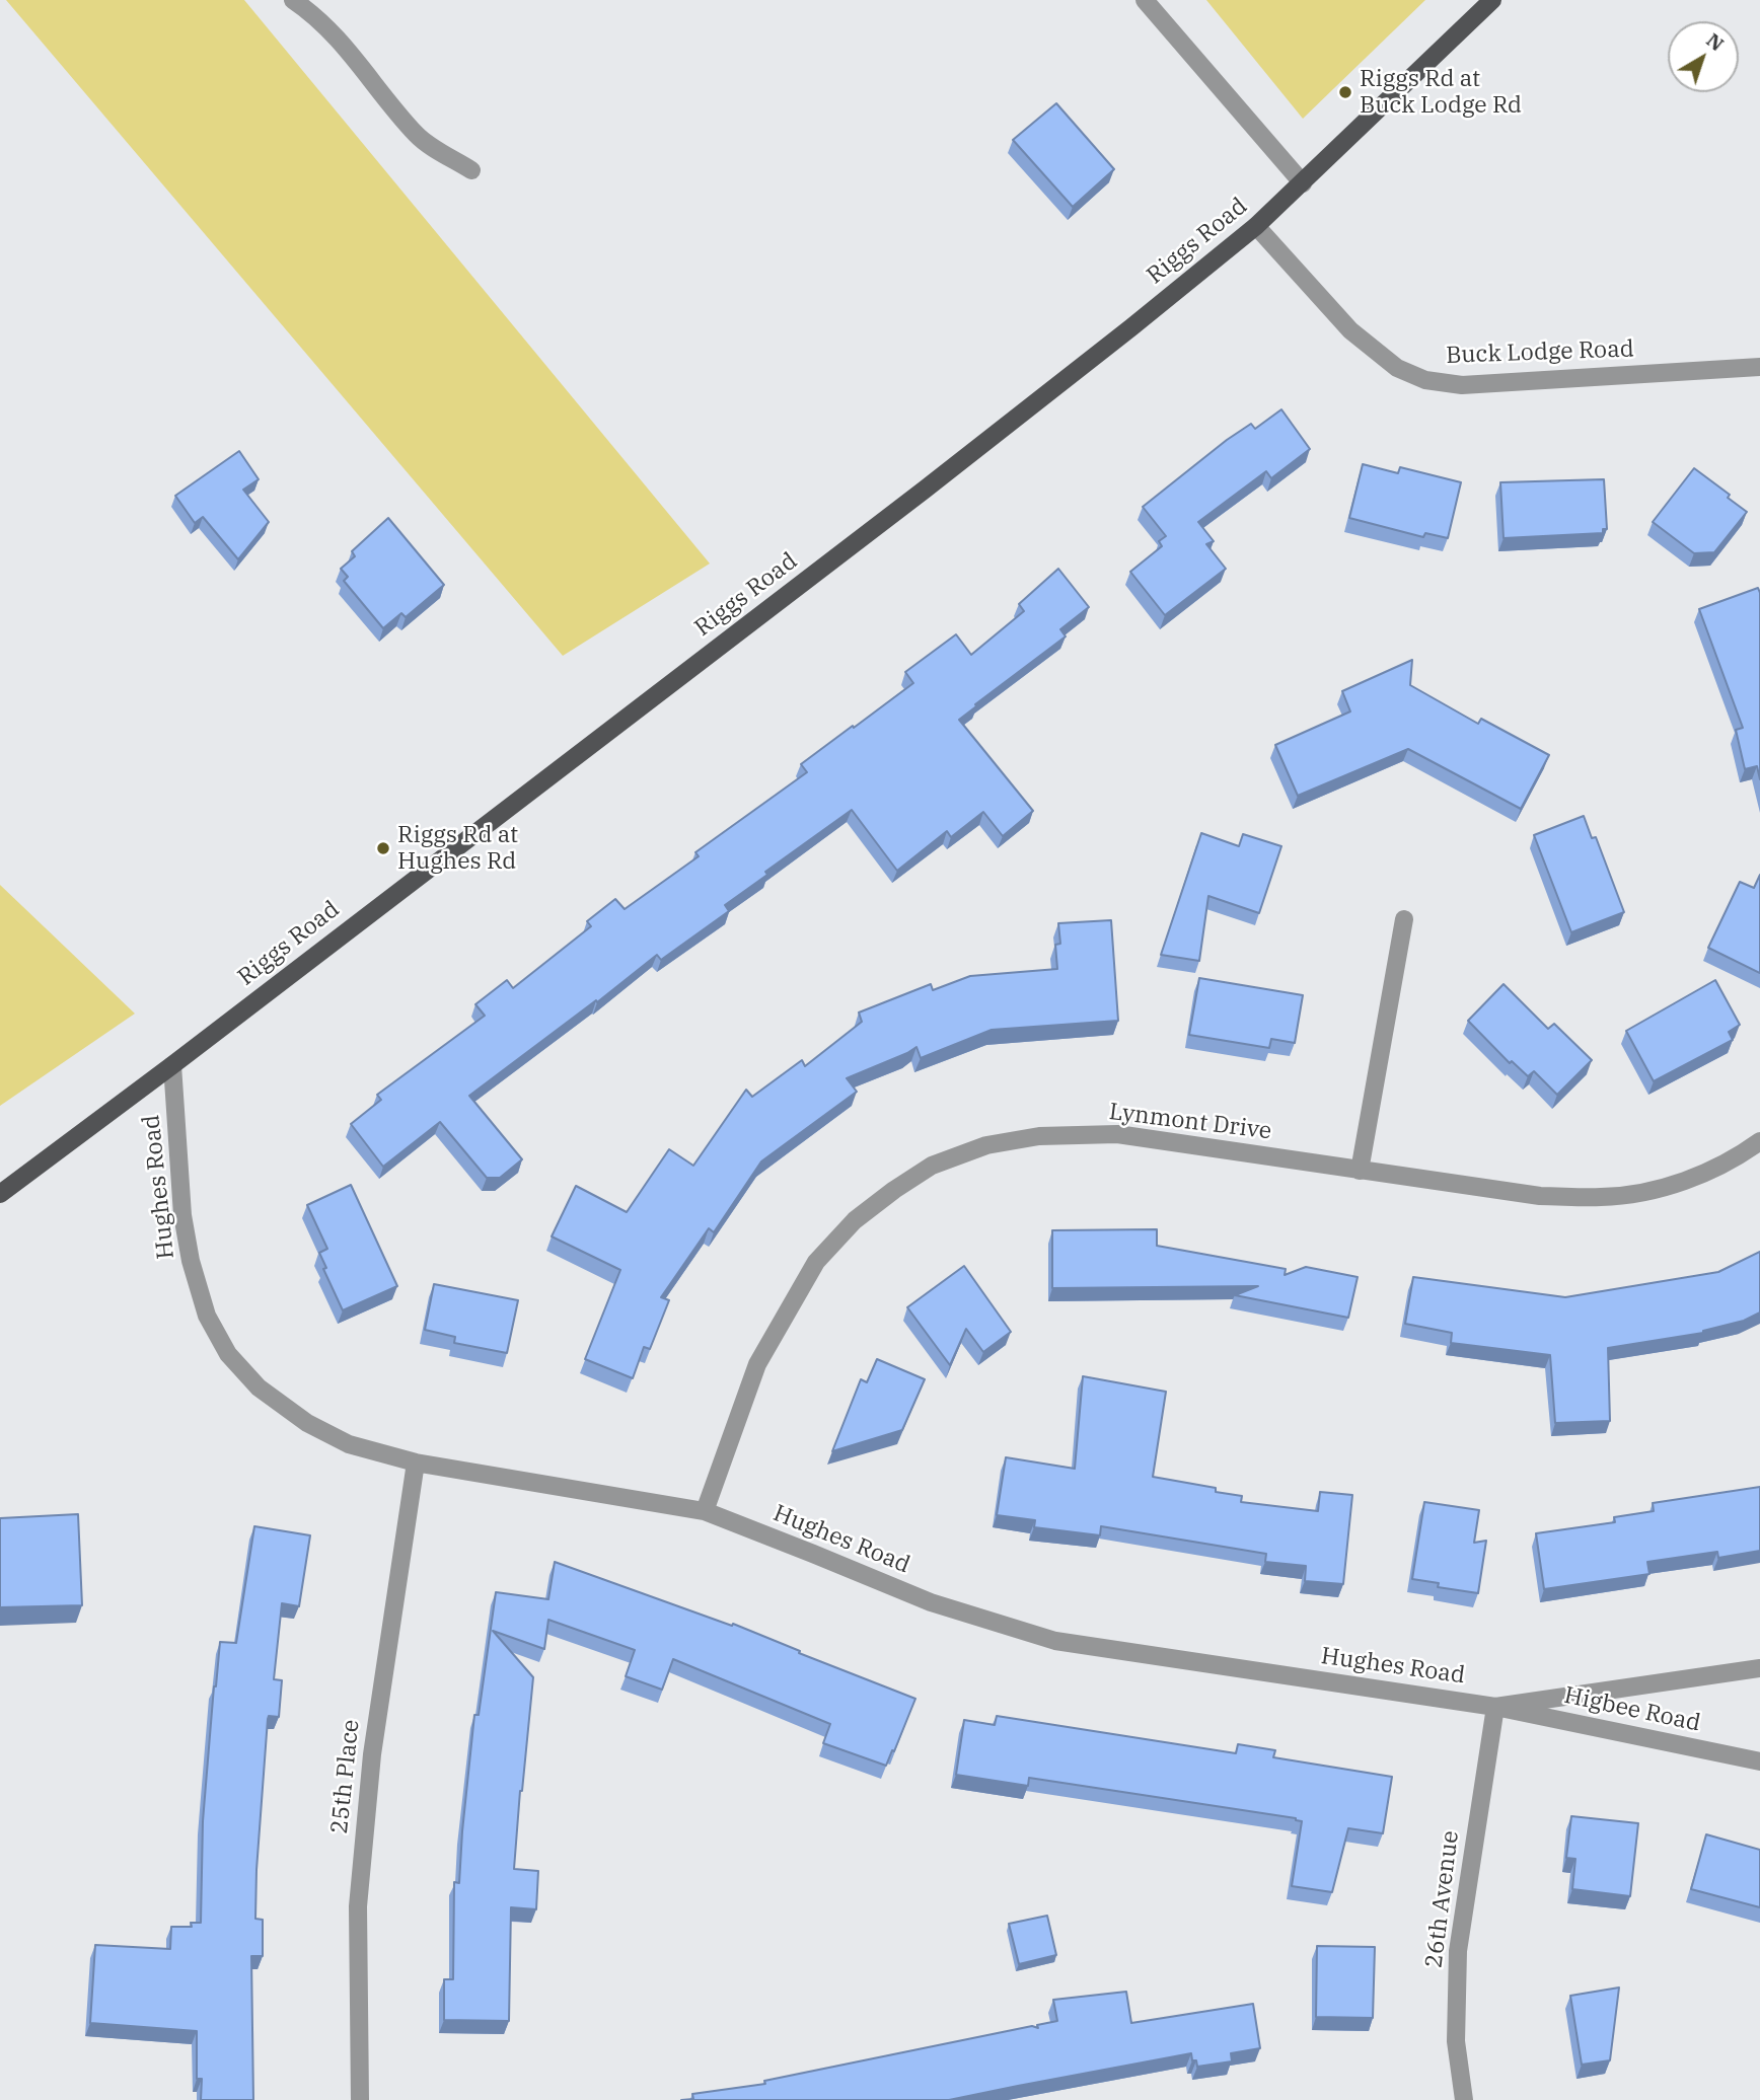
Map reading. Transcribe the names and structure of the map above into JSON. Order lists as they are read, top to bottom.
{
  "streets": {
    "main road": ["Riggs Road"],
    "street": [
      "Buck Lodge Road",
      "Lynmont Drive",
      "Hughes Road",
      "Higbee Road",
      "25th Place",
      "26th Avenue"
    ]
  },
  "crossings": [
    ["Riggs Road", "Buck Lodge Road"],
    ["Riggs Road", "Hughes Road"],
    ["Lynmont Drive", "Hughes Road"],
    ["Hughes Road", "Higbee Road"],
    ["Hughes Road", "25th Place"],
    ["Hughes Road", "26th Avenue"],
    ["Higbee Road", "26th Avenue"]
  ],
  "places": ["Riggs Rd at Buck Lodge Rd", "Riggs Rd at Hughes Rd"],
  "north": "top right"
}
